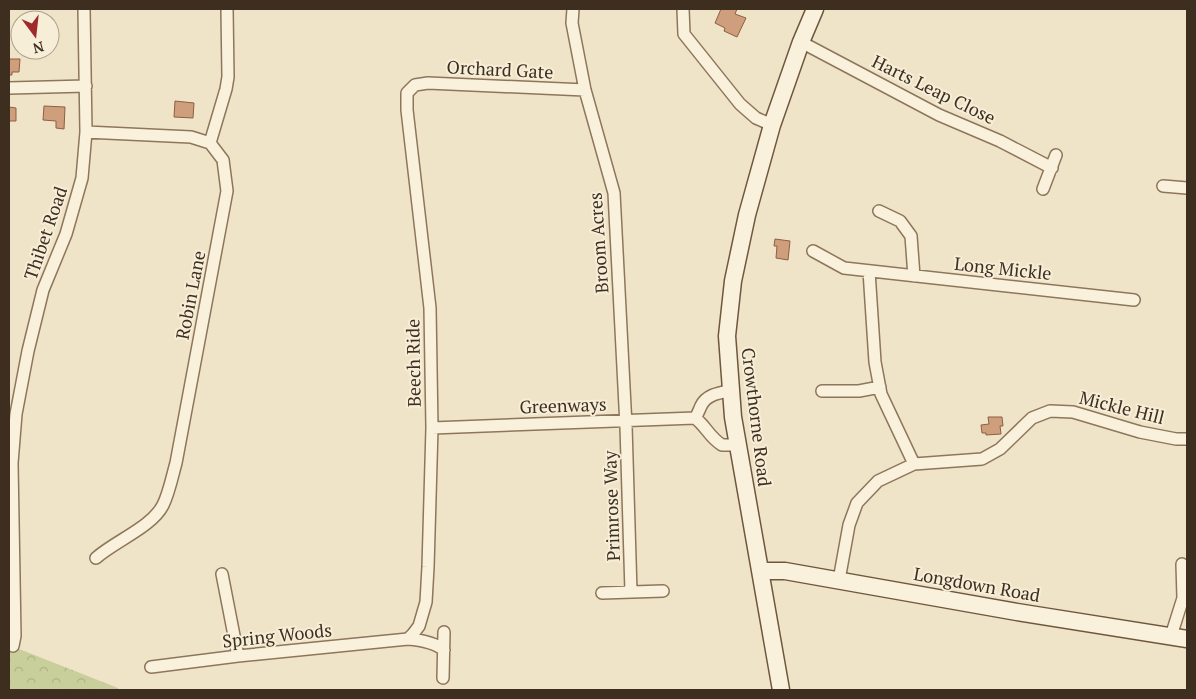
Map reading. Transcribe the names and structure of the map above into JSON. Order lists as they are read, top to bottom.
{
  "streets": {
    "street": [
      "Orchard Gate",
      "Harts Leap Close",
      "Thibet Road",
      "Broom Acres",
      "Long Mickle",
      "Robin Lane",
      "Beech Ride",
      "Greenways",
      "Mickle Hill",
      "Crowthorne Road",
      "Primrose Way",
      "Longdown Road",
      "Spring Woods"
    ]
  },
  "crossings": [
    ["Orchard Gate", "Broom Acres"],
    ["Orchard Gate", "Beech Ride"],
    ["Harts Leap Close", "Crowthorne Road"],
    ["Broom Acres", "Greenways"],
    ["Broom Acres", "Primrose Way"],
    ["Beech Ride", "Greenways"],
    ["Beech Ride", "Spring Woods"],
    ["Greenways", "Primrose Way"],
    ["Mickle Hill", "Longdown Road"],
    ["Crowthorne Road", "Longdown Road"]
  ],
  "north": "bottom"
}
